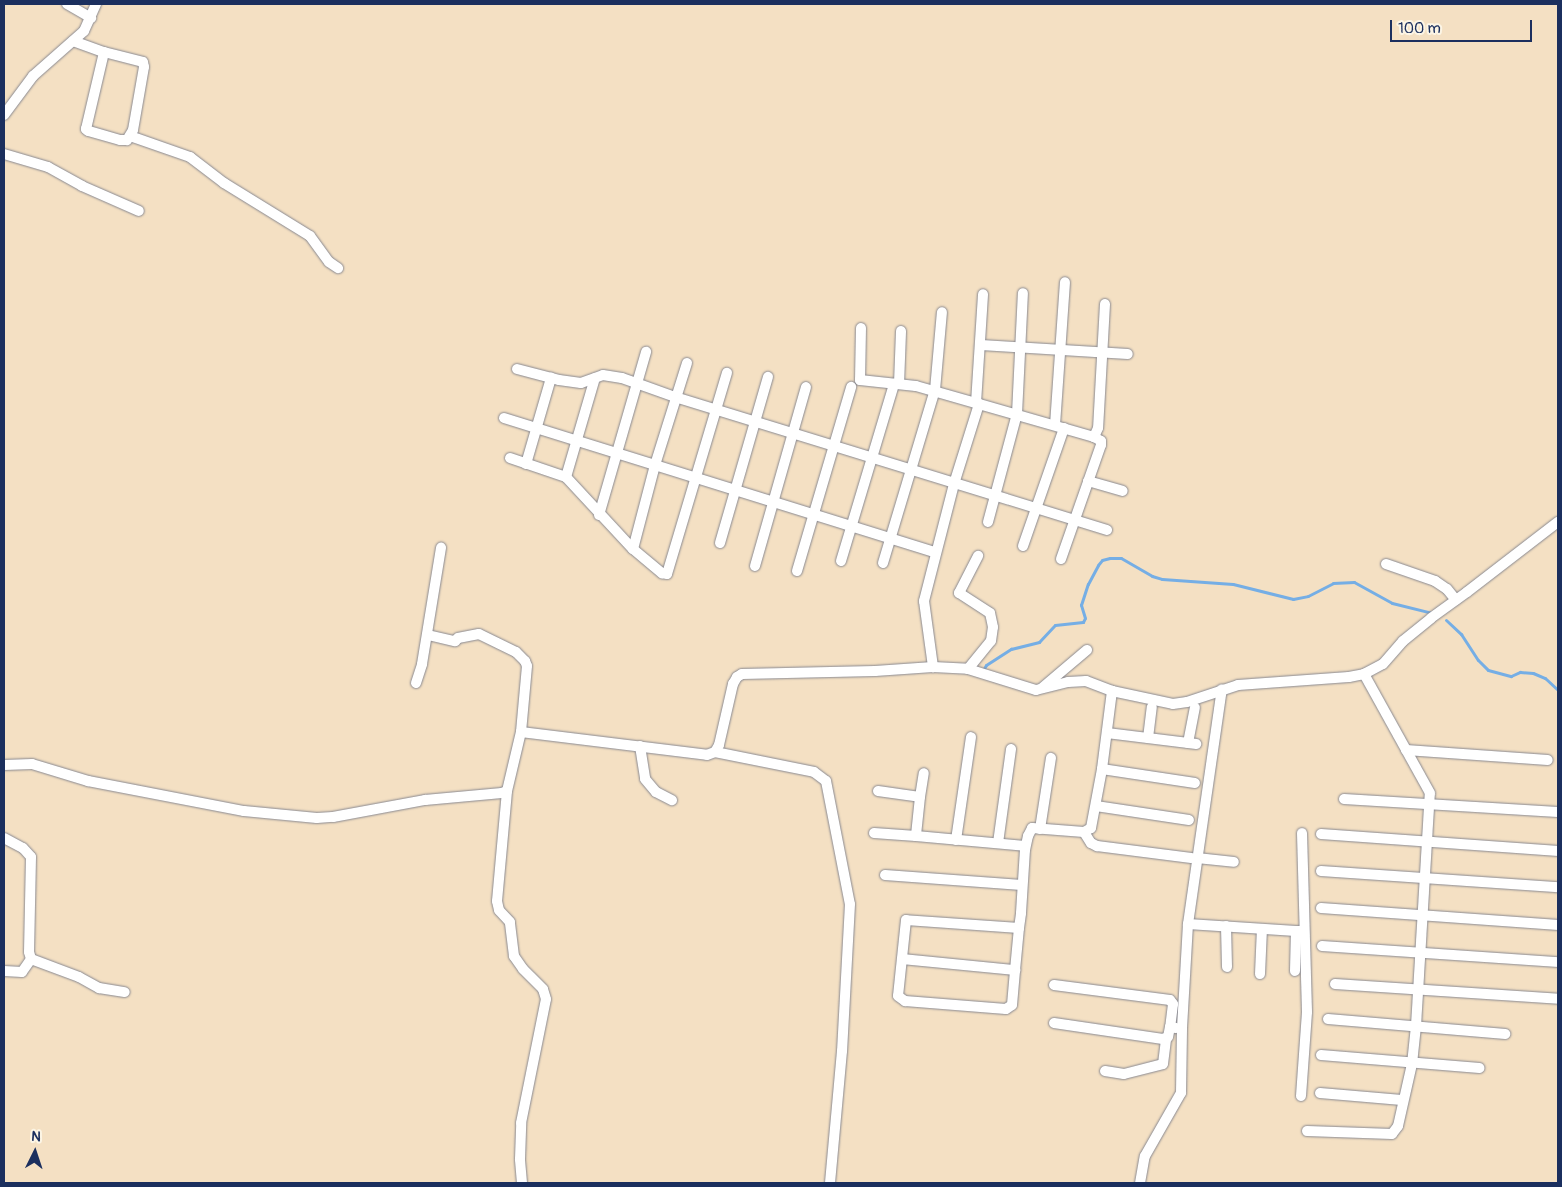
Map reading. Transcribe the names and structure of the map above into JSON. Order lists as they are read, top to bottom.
{
  "scale_bar": "100 m",
  "north": "top"
}
